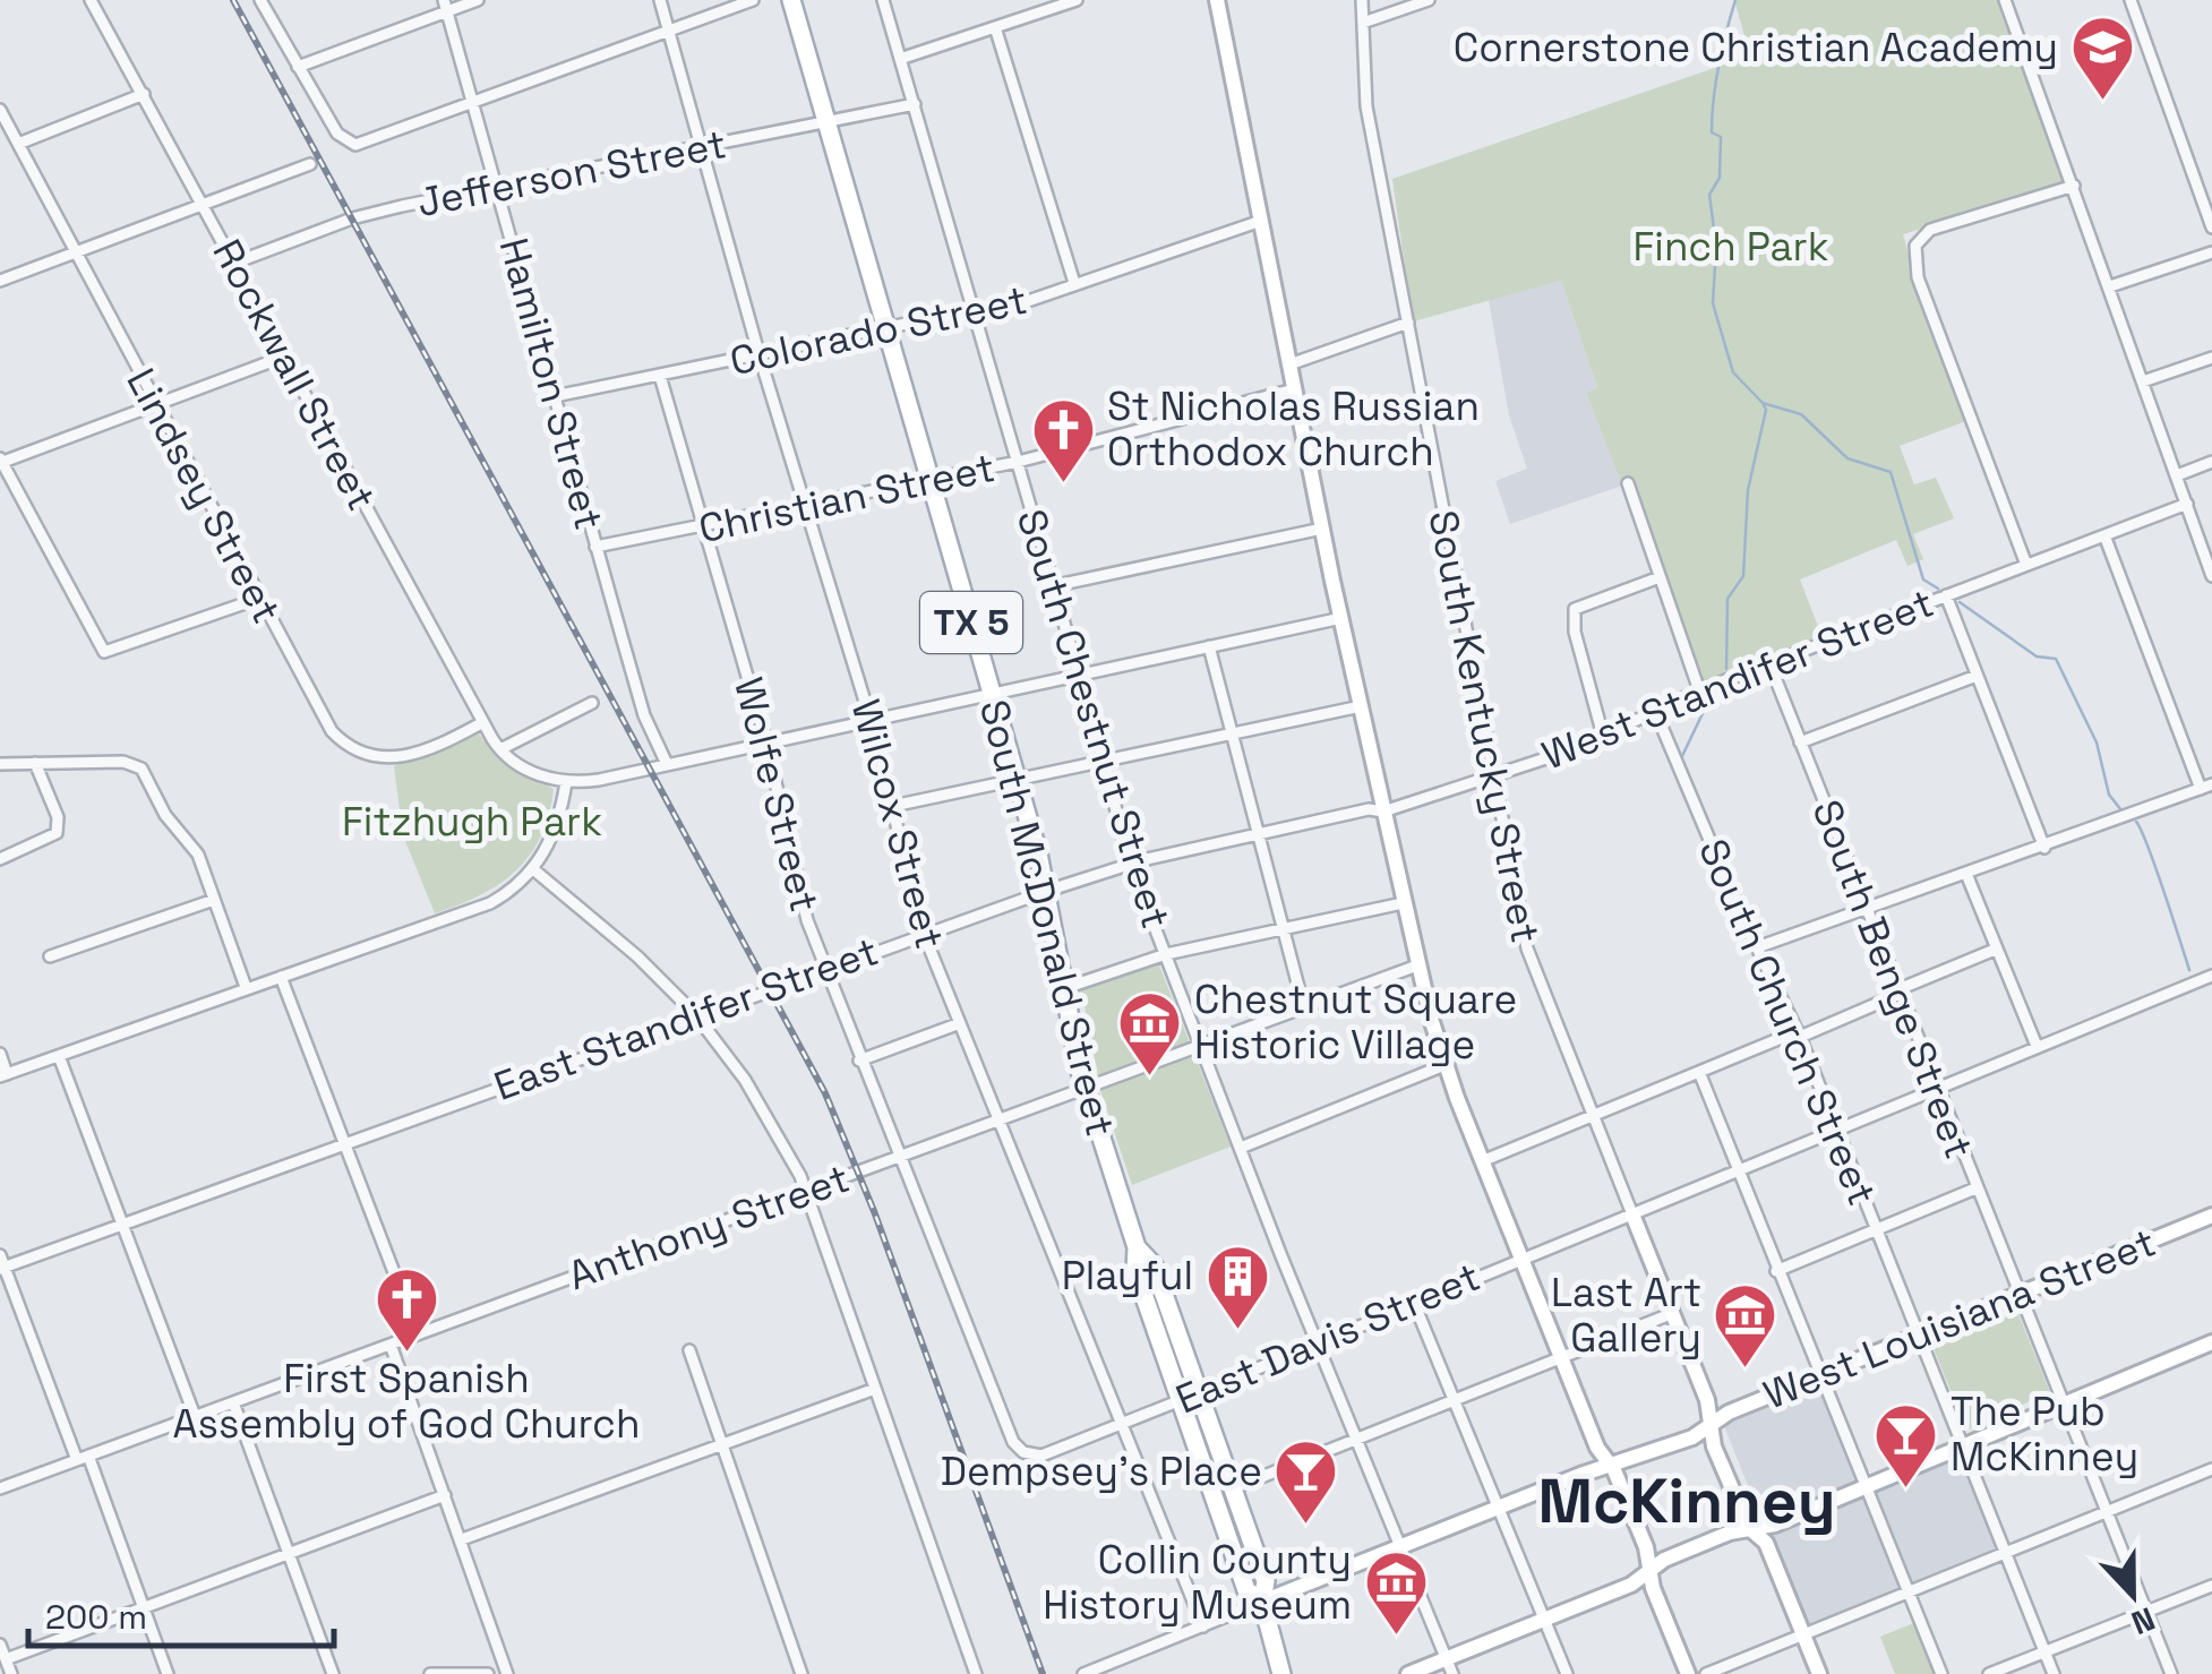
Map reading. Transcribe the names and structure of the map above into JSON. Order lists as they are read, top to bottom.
{
  "streets": {
    "main road": ["TX 5", "South McDonald Street"],
    "street": [
      "Jefferson Street",
      "Colorado Street",
      "Rockwall Street",
      "Hamilton Street",
      "Lindsey Street",
      "Christian Street",
      "West Standifer Street",
      "South Chestnut Street",
      "South Kentucky Street",
      "Wolfe Street",
      "Wilcox Street",
      "South Benge Street",
      "East Standifer Street",
      "South Church Street",
      "Anthony Street",
      "West Louisiana Street",
      "East Davis Street"
    ]
  },
  "crossings": [
    ["Jefferson Street", "Rockwall Street"],
    ["Jefferson Street", "Hamilton Street"],
    ["Jefferson Street", "South Chestnut Street"],
    ["Jefferson Street", "Wilcox Street"],
    ["Jefferson Street", "South McDonald Street"],
    ["Colorado Street", "Hamilton Street"],
    ["Colorado Street", "South Chestnut Street"],
    ["Colorado Street", "Wolfe Street"],
    ["Colorado Street", "Wilcox Street"],
    ["Colorado Street", "South McDonald Street"],
    ["Rockwall Street", "Lindsey Street"],
    ["Hamilton Street", "Christian Street"],
    ["Christian Street", "South Chestnut Street"],
    ["Christian Street", "Wolfe Street"],
    ["Christian Street", "Wilcox Street"],
    ["Christian Street", "South McDonald Street"],
    ["TX 5", "South McDonald Street"],
    ["TX 5", "West Louisiana Street"],
    ["West Standifer Street", "South Kentucky Street"],
    ["West Standifer Street", "South Benge Street"],
    ["West Standifer Street", "East Standifer Street"],
    ["West Standifer Street", "South Church Street"],
    ["South Chestnut Street", "East Standifer Street"],
    ["South Chestnut Street", "Anthony Street"],
    ["South Chestnut Street", "West Louisiana Street"],
    ["South Chestnut Street", "East Davis Street"],
    ["South Kentucky Street", "West Louisiana Street"],
    ["South Kentucky Street", "East Davis Street"],
    ["Wolfe Street", "East Standifer Street"],
    ["Wolfe Street", "Anthony Street"],
    ["Wolfe Street", "East Davis Street"],
    ["Wilcox Street", "East Standifer Street"],
    ["Wilcox Street", "Anthony Street"],
    ["Wilcox Street", "East Davis Street"],
    ["South McDonald Street", "East Standifer Street"],
    ["South McDonald Street", "Anthony Street"],
    ["South McDonald Street", "West Louisiana Street"],
    ["South McDonald Street", "East Davis Street"],
    ["South Benge Street", "West Louisiana Street"],
    ["South Benge Street", "East Davis Street"],
    ["South Church Street", "West Louisiana Street"],
    ["South Church Street", "East Davis Street"]
  ],
  "districts": ["McKinney"],
  "parks": ["Finch Park", "Fitzhugh Park"],
  "places": {
    "school or university": ["Cornerstone Christian Academy"],
    "church": ["St Nicholas Russian Orthodox Church", "First Spanish Assembly of God Church"],
    "museum": ["Chestnut Square Historic Village", "Last Art Gallery", "Collin County History Museum"],
    "building": ["Playful"],
    "bar": ["The Pub McKinney", "Dempsey's Place"]
  },
  "scale_bar": "200 m",
  "north": "bottom"
}
